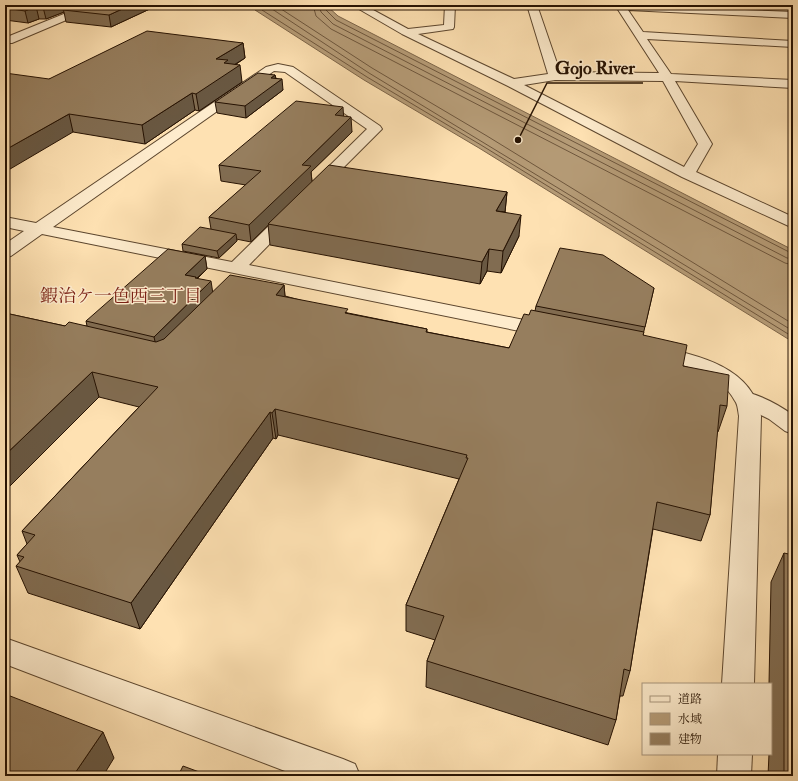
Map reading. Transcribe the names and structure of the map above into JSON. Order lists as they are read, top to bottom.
{
  "districts": ["鍜治ケ一色西三丁目"],
  "places": ["Gojo River"],
  "legend": ["道路", "水域", "建物"]
}
